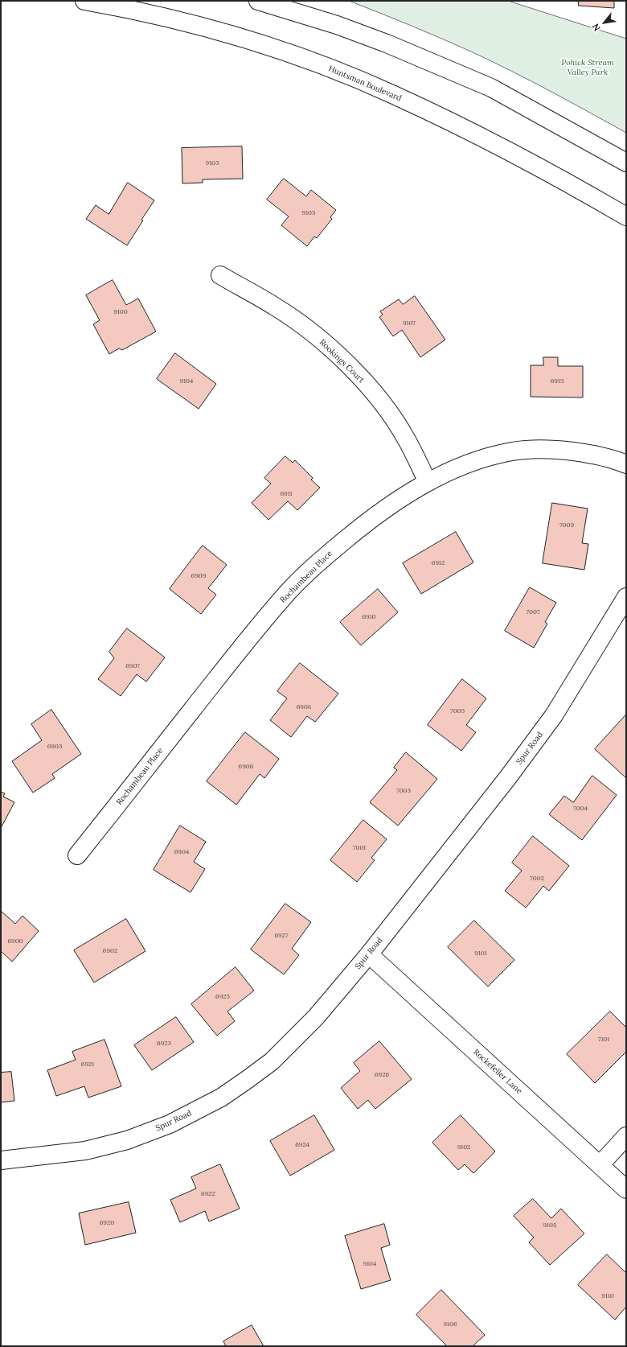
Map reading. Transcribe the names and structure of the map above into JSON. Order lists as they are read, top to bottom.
{
  "streets": {
    "street": [
      "Huntsman Boulevard",
      "Rookings Court",
      "Rochambeau Place",
      "Spur Road",
      "Rockefeller Lane"
    ]
  },
  "crossings": [
    ["Rookings Court", "Rochambeau Place"],
    ["Spur Road", "Rockefeller Lane"]
  ],
  "parks": ["Pohick Stream Valley Park"],
  "house_numbers": [
    "9103",
    "9105",
    "9100",
    "9107",
    "9104",
    "6915",
    "6911",
    "7009",
    "6912",
    "6909",
    "7007",
    "6910",
    "6907",
    "6908",
    "7005",
    "6903",
    "6906",
    "7003",
    "7004",
    "7001",
    "6904",
    "7002",
    "6927",
    "6900",
    "6902",
    "9101",
    "6925",
    "7101",
    "6923",
    "6921",
    "6926",
    "6924",
    "9102",
    "6922",
    "6920",
    "9108",
    "9104",
    "9110",
    "9106"
  ],
  "north": "bottom left"
}
